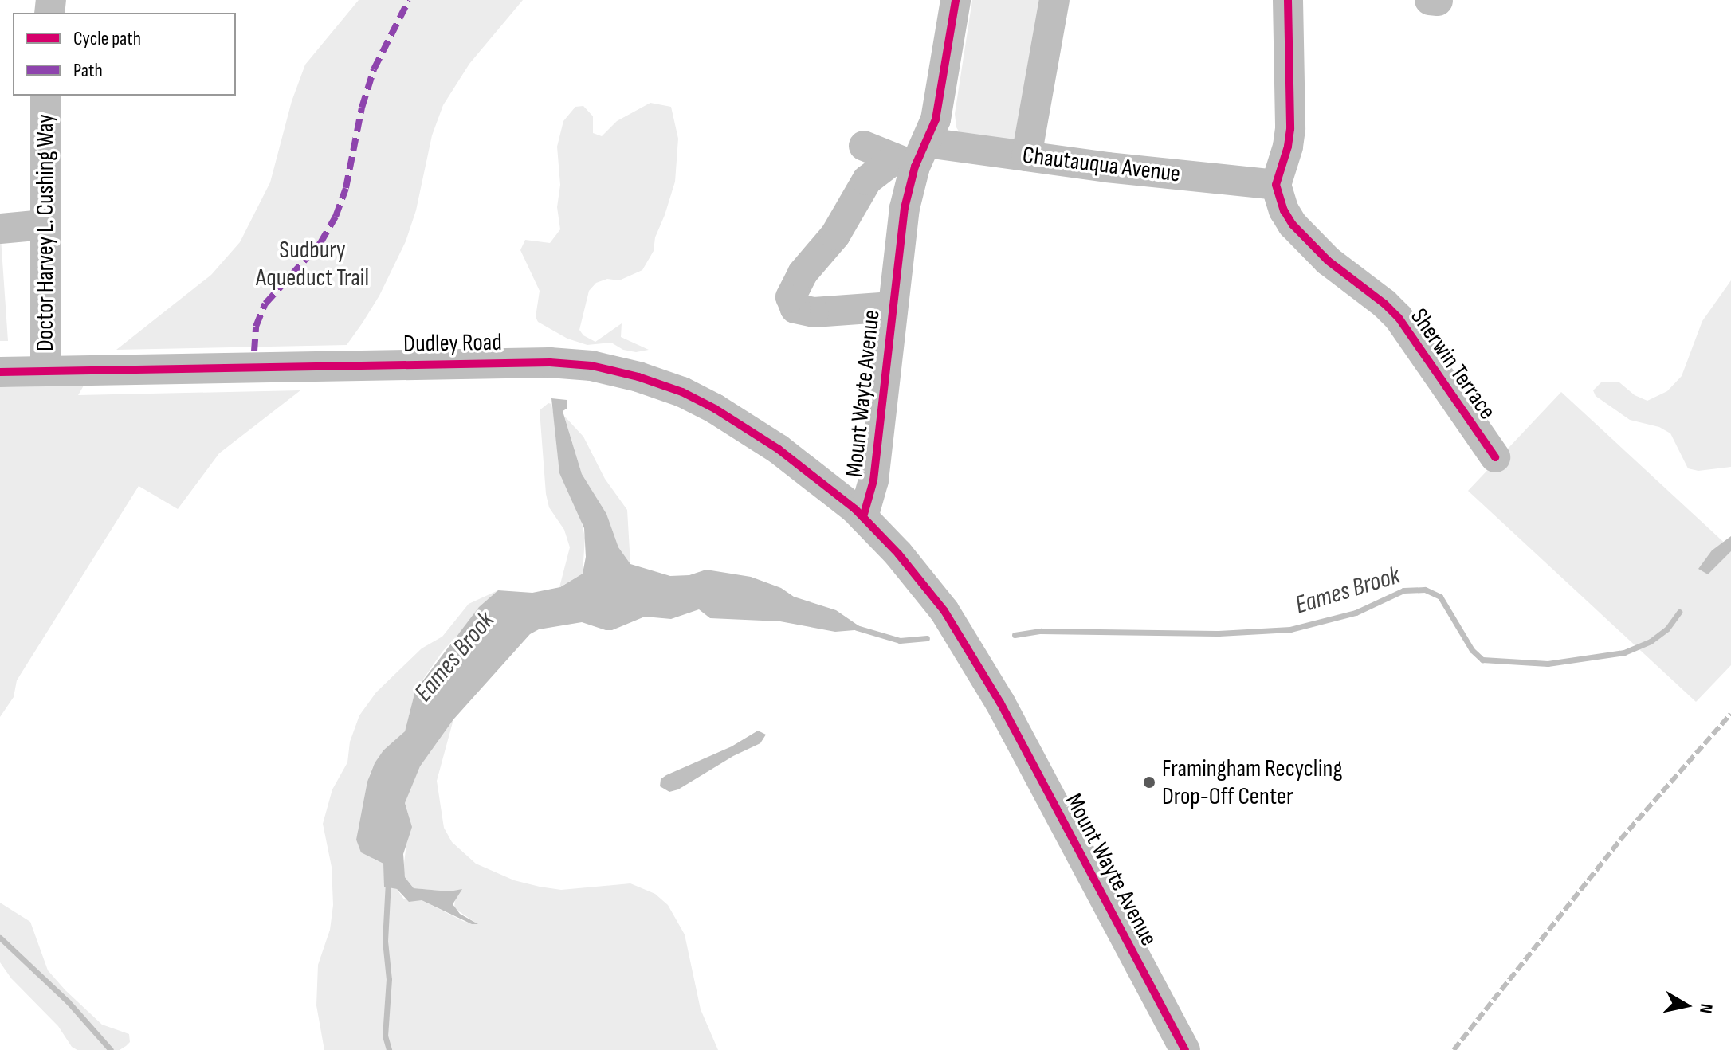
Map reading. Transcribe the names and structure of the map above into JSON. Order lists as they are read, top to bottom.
{
  "streets": {
    "street": [
      "Chautauqua Avenue",
      "Doctor Harvey L. Cushing Way",
      "Dudley Road",
      "Sherwin Terrace",
      "Mount Wayte Avenue"
    ]
  },
  "crossings": [
    ["Chautauqua Avenue", "Sherwin Terrace"],
    ["Chautauqua Avenue", "Mount Wayte Avenue"],
    ["Doctor Harvey L. Cushing Way", "Dudley Road"],
    ["Dudley Road", "Mount Wayte Avenue"]
  ],
  "water": ["Eames Brook"],
  "parks": ["Sudbury Aqueduct Trail"],
  "places": ["Framingham Recycling Drop-Off Center"],
  "legend": ["Cycle path", "Path"],
  "north": "right"
}
